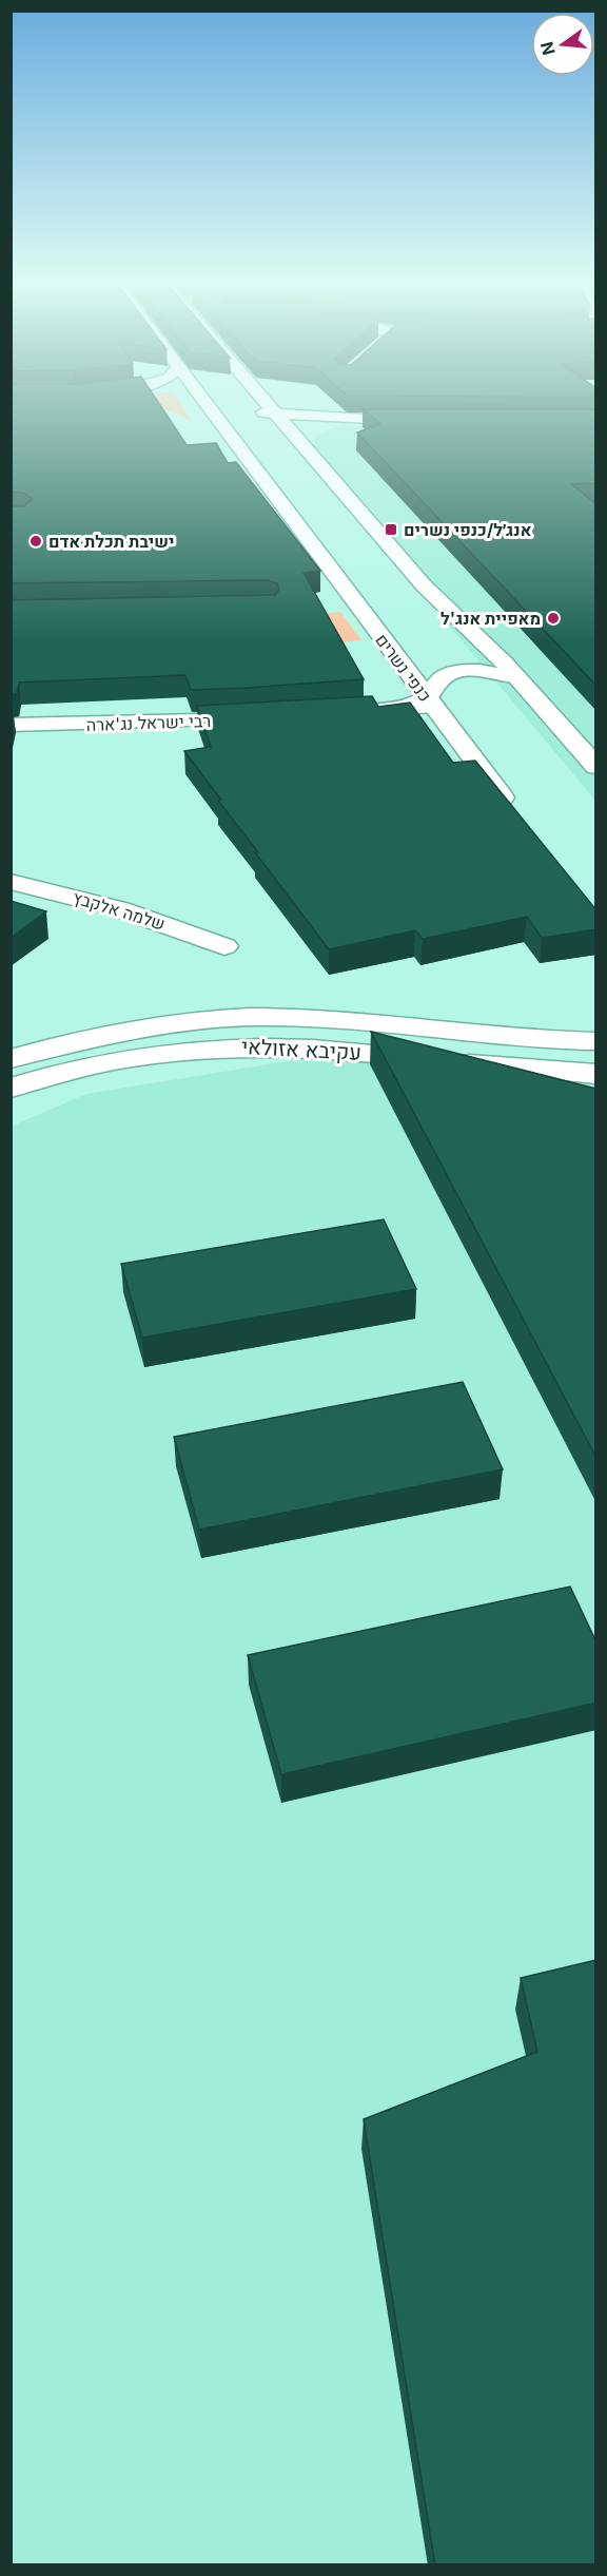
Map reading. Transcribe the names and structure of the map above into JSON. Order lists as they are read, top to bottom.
{
  "streets": {
    "street": [
      "כנפי נשרים",
      "רבי ישראל נג'ארה",
      "שלמה אלקבץ",
      "עקיבא אזולאי"
    ]
  },
  "places": {
    "transit": ["אנג׳ל/כנפי נשרים"],
    "other": ["ישיבת תכלת אדם", "מאפיית אנג'ל"]
  },
  "north": "left"
}
